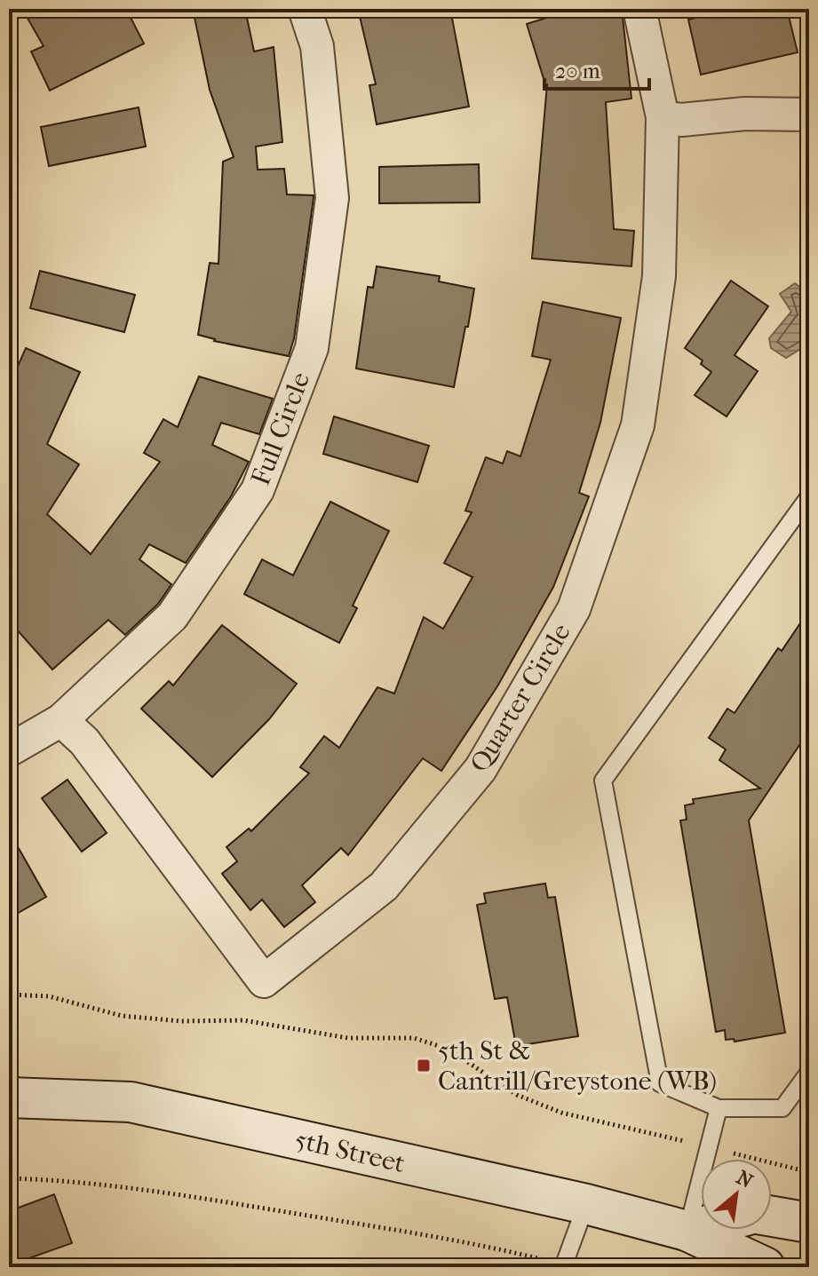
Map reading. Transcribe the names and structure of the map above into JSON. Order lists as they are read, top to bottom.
{
  "streets": {
    "main road": ["5th Street"],
    "street": ["Full Circle", "Quarter Circle"]
  },
  "crossings": [
    ["Full Circle", "Quarter Circle"]
  ],
  "places": {
    "transit": ["5th St & Cantrill/Greystone (WB)"]
  },
  "scale_bar": "20 m",
  "north": "top right"
}
